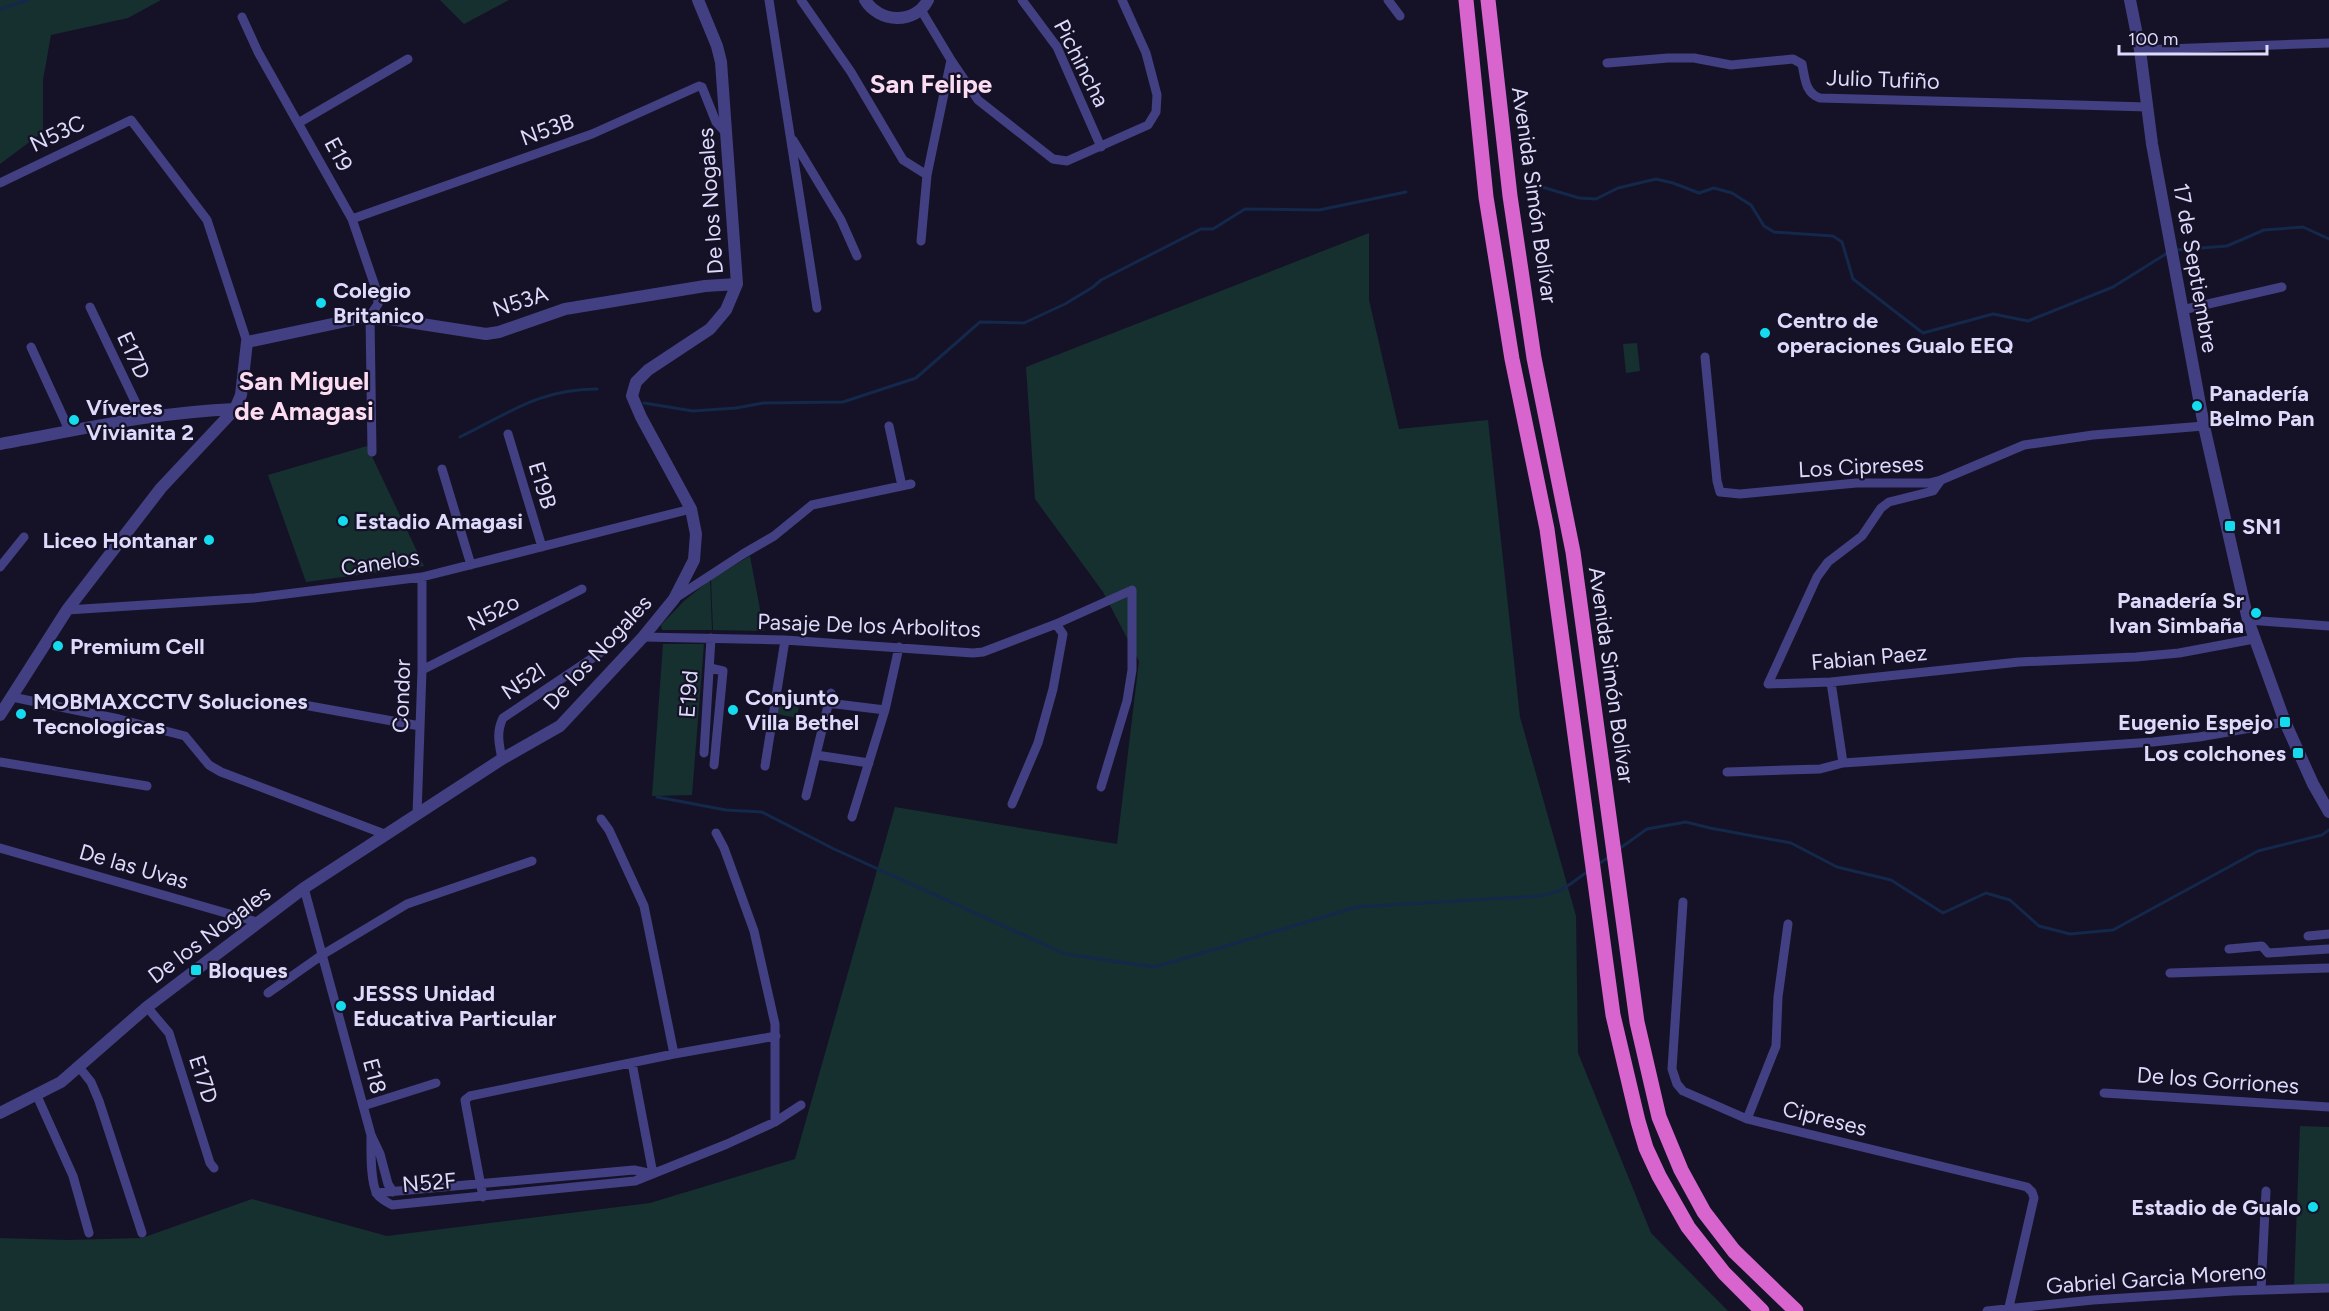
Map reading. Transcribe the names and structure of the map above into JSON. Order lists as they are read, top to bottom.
{
  "streets": {
    "highway": ["Avenida Simón Bolívar"],
    "street": [
      "Pichincha",
      "Julio Tufiño",
      "N53B",
      "N53C",
      "E19",
      "De los Nogales",
      "17 de Septiembre",
      "N53A",
      "E17D",
      "Los Cipreses",
      "E19B",
      "Canelos",
      "N52o",
      "Pasaje De los Arbolitos",
      "Fabian Paez",
      "N52l",
      "E19d",
      "Condor",
      "De las Uvas",
      "E18",
      "De los Gorriones",
      "Cipreses",
      "N52F",
      "Gabriel Garcia Moreno"
    ]
  },
  "crossings": [
    ["Julio Tufiño", "17 de Septiembre"],
    ["N53B", "E19"],
    ["N53B", "De los Nogales"],
    ["N53C", "N53A"],
    ["E19", "N53A"],
    ["De los Nogales", "N53A"],
    ["De los Nogales", "E17D"],
    ["De los Nogales", "Canelos"],
    ["De los Nogales", "Pasaje De los Arbolitos"],
    ["De los Nogales", "N52l"],
    ["De los Nogales", "Condor"],
    ["De los Nogales", "De las Uvas"],
    ["De los Nogales", "E18"],
    ["17 de Septiembre", "Los Cipreses"],
    ["17 de Septiembre", "Fabian Paez"],
    ["Los Cipreses", "Fabian Paez"],
    ["E19B", "Canelos"],
    ["Canelos", "Condor"],
    ["N52o", "Condor"],
    ["Pasaje De los Arbolitos", "E19d"],
    ["E18", "N52F"],
    ["Cipreses", "Gabriel Garcia Moreno"]
  ],
  "districts": ["San Felipe", "San Miguel de Amagasi"],
  "places": {
    "other": [
      "Colegio Britanico",
      "Centro de operaciones Gualo EEQ",
      "Panadería Belmo Pan",
      "Víveres Vivianita 2",
      "Estadio Amagasi",
      "Liceo Hontanar",
      "Panadería Sr Ivan Simbaña",
      "Premium Cell",
      "Conjunto Villa Bethel",
      "MOBMAXCCTV Soluciones Tecnologicas",
      "JESSS Unidad Educativa Particular",
      "Estadio de Gualo"
    ],
    "transit": [
      "SN1",
      "Eugenio Espejo",
      "Los colchones",
      "Bloques"
    ]
  },
  "scale_bar": "100 m"
}
